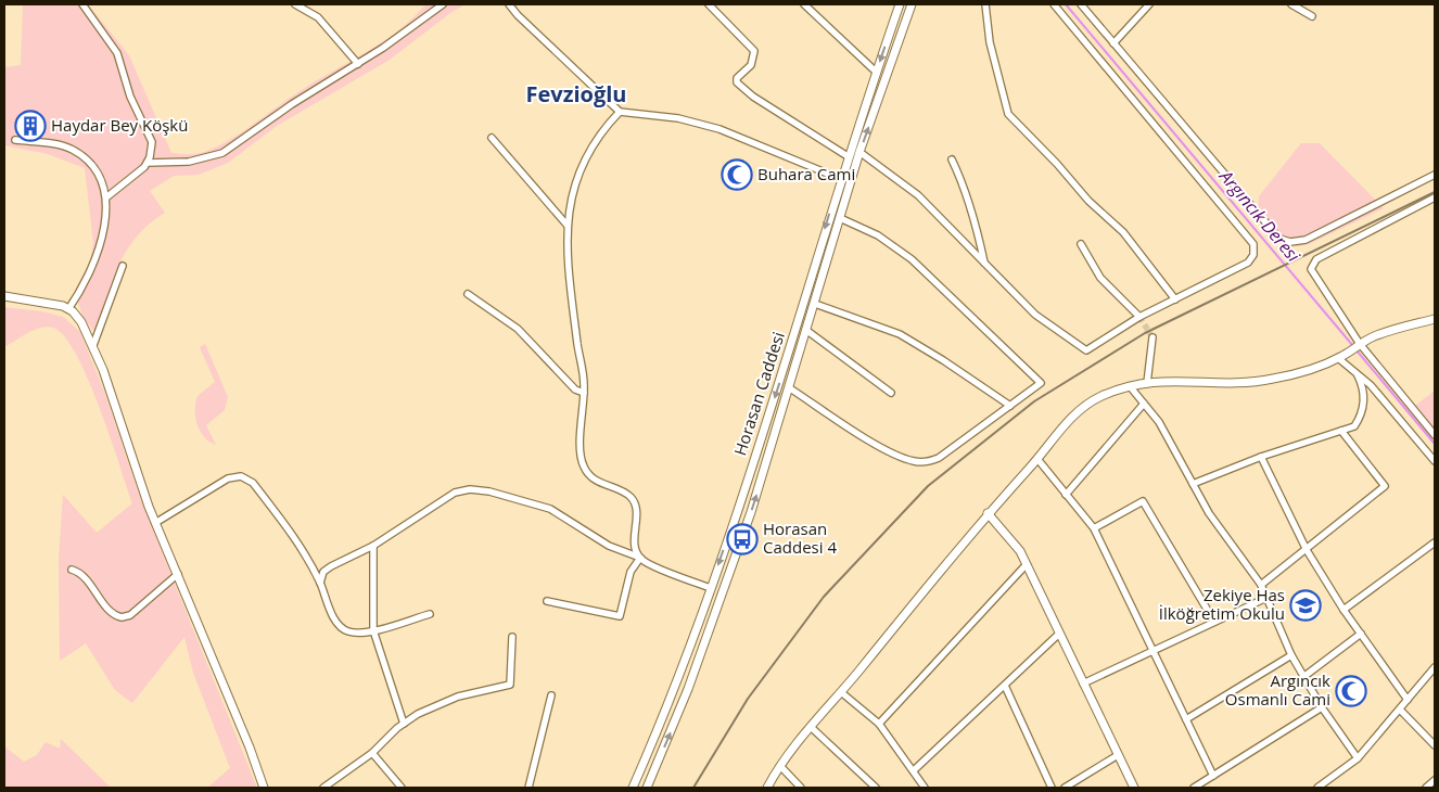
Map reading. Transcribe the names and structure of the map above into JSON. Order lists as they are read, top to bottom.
{
  "streets": {
    "street": ["Horasan Caddesi"]
  },
  "districts": ["Fevzioğlu"],
  "water": ["Argıncık Deresi"],
  "places": {
    "building": ["Haydar Bey Köşkü"],
    "mosque": ["Buhara Cami", "Argıncık Osmanlı Cami"],
    "bus stop": ["Horasan Caddesi 4"],
    "school or university": ["Zekiye Has İlköğretim Okulu"]
  }
}
